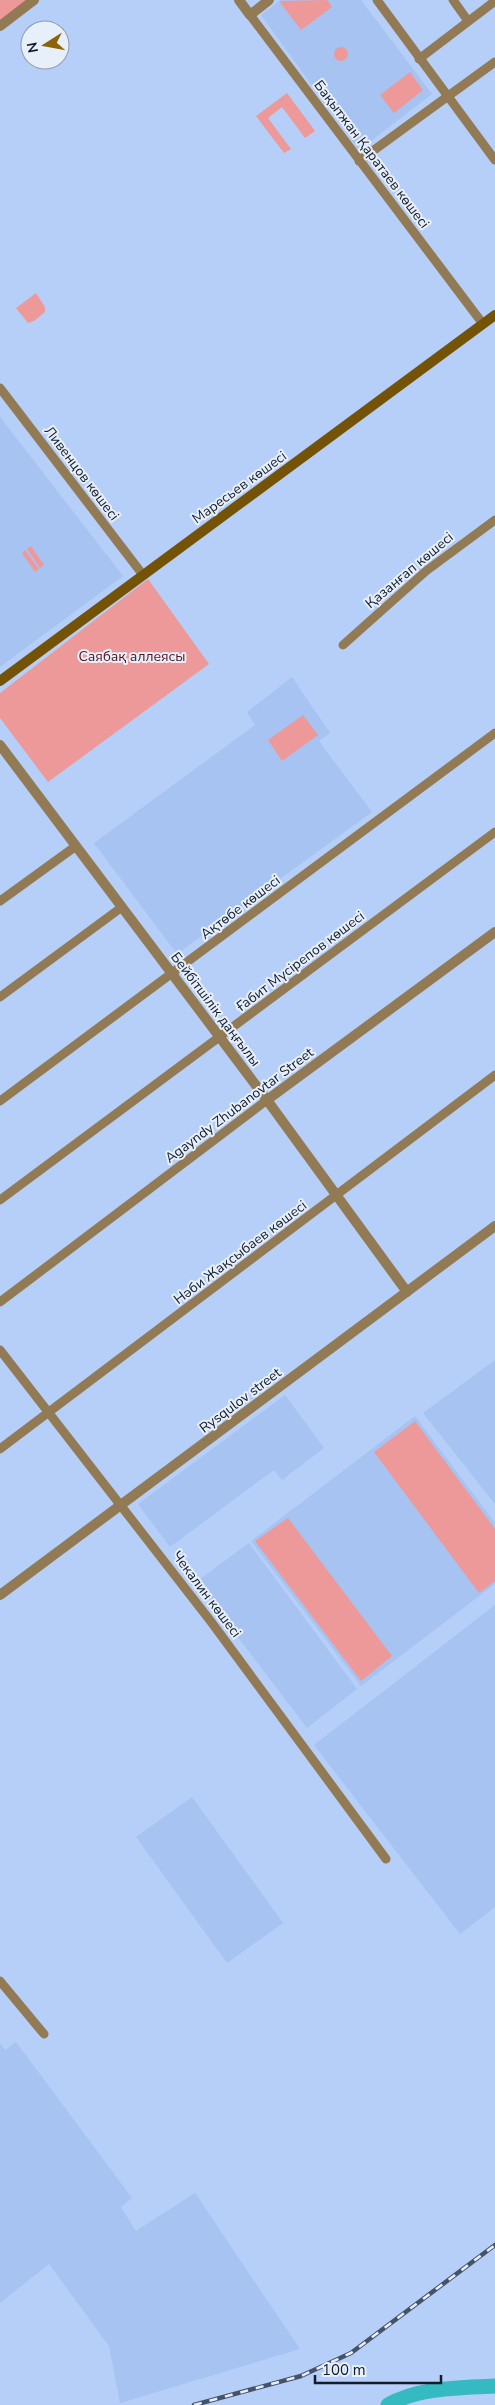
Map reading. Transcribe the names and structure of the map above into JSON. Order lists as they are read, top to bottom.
{
  "streets": {
    "main road": ["Маресьев көшесі"],
    "street": [
      "Бақытжан Қаратаев көшесі",
      "Ливенцов көшесі",
      "Қазанғап көшесі",
      "Ақтөбе көшесі",
      "Ғабит Мүсірепов көшесі",
      "Бейбітшілік даңғылы",
      "Agayndy Zhubanovtar Street",
      "Нәби Жақсыбаев көшесі",
      "Rysqulov street",
      "Чекалин көшесі"
    ]
  },
  "crossings": [
    ["Бақытжан Қаратаев көшесі", "Маресьев көшесі"],
    ["Ливенцов көшесі", "Маресьев көшесі"],
    ["Ақтөбе көшесі", "Бейбітшілік даңғылы"],
    ["Ғабит Мүсірепов көшесі", "Бейбітшілік даңғылы"],
    ["Бейбітшілік даңғылы", "Agayndy Zhubanovtar Street"],
    ["Бейбітшілік даңғылы", "Нәби Жақсыбаев көшесі"],
    ["Бейбітшілік даңғылы", "Rysqulov street"],
    ["Нәби Жақсыбаев көшесі", "Чекалин көшесі"],
    ["Rysqulov street", "Чекалин көшесі"]
  ],
  "parks": ["Саябақ аллеясы"],
  "scale_bar": "100 m",
  "north": "left"
}
